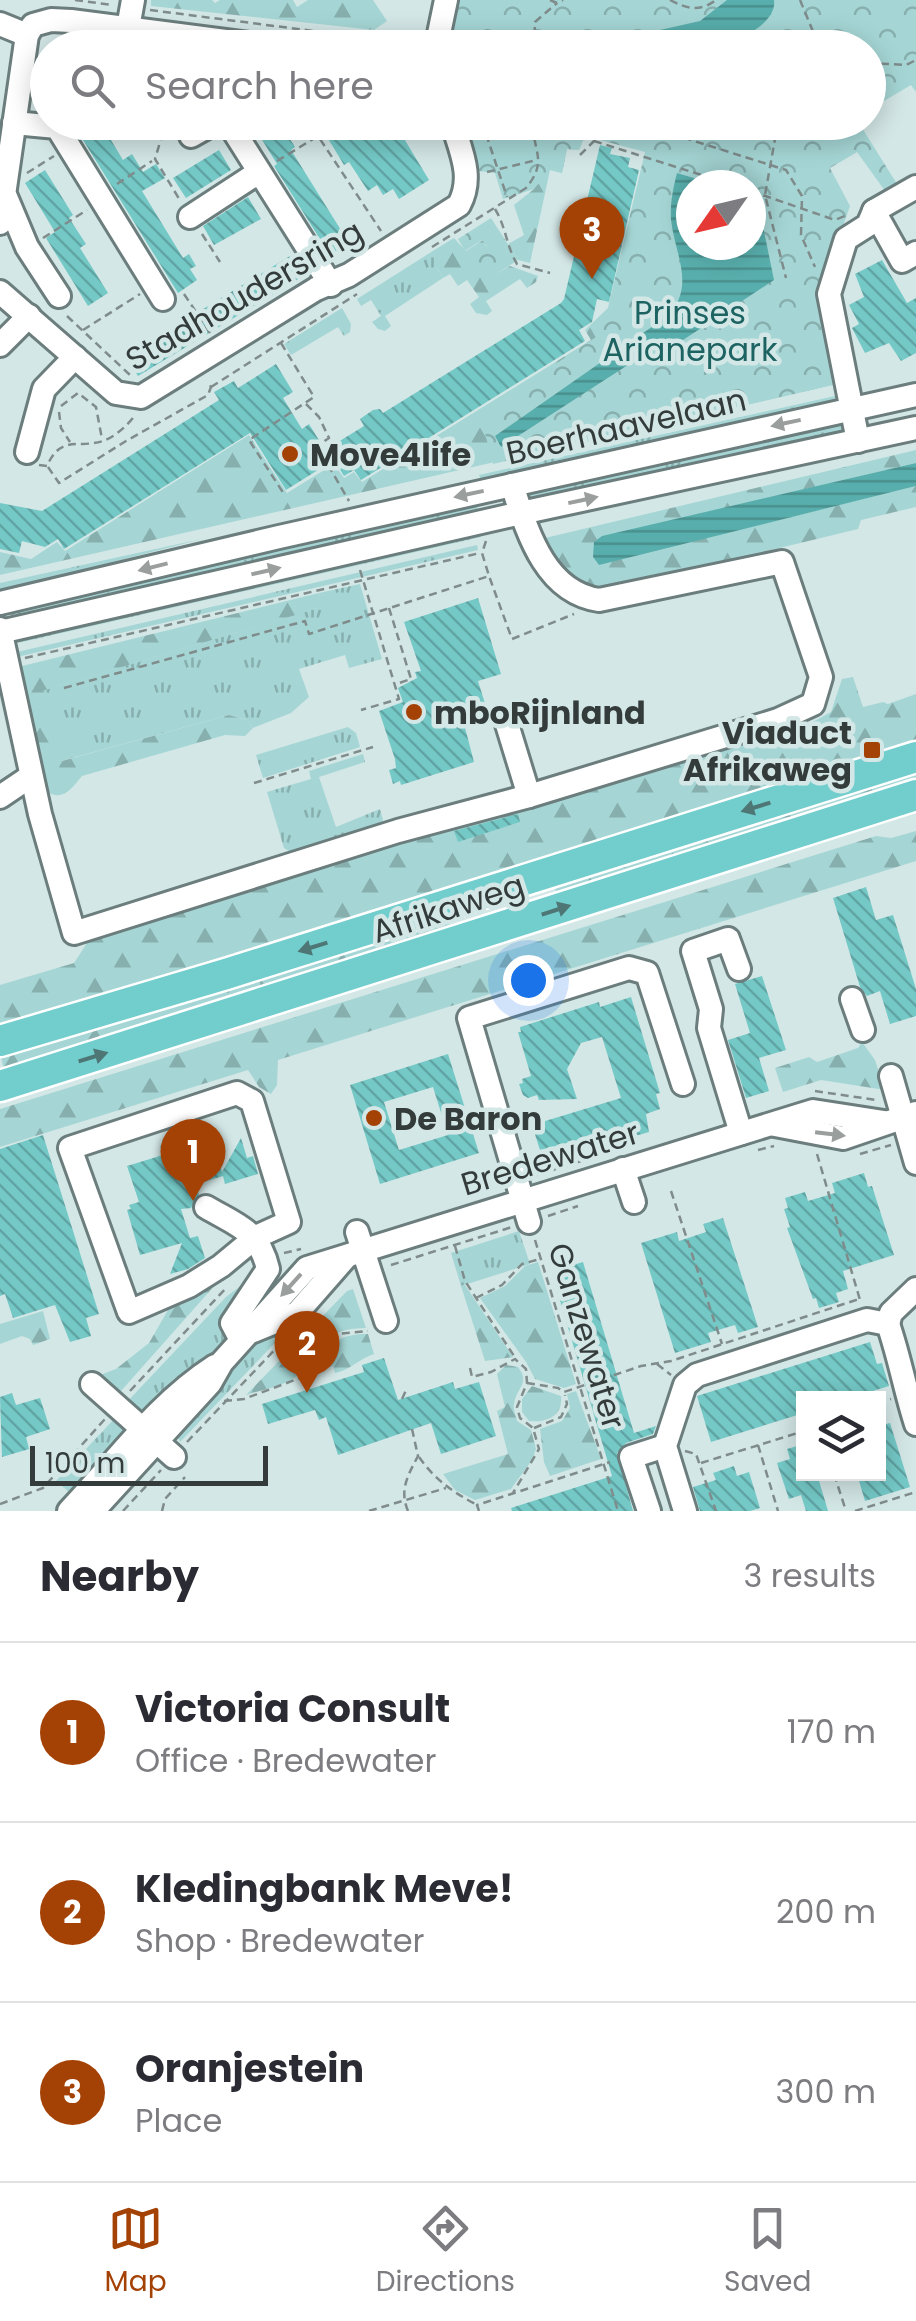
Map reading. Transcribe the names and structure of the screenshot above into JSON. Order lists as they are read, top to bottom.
{
  "streets": {
    "main road": ["Afrikaweg"],
    "street": ["Stadhoudersring", "Boerhaavelaan", "Bredewater"],
    "path": ["Ganzewater"]
  },
  "crossings": [
    ["Bredewater", "Ganzewater"]
  ],
  "parks": ["Prinses Arianepark"],
  "places": {
    "other": ["Move4life", "mboRijnland", "De Baron"],
    "transit": ["Viaduct Afrikaweg"]
  },
  "scale_bar": "100 m",
  "north": "bottom left",
  "page": {
    "search": "Search here",
    "pins": ["3", "1", "2"],
    "scale": "100 m",
    "heading": ["Nearby", "3 results"],
    "list": [
      {
        "mark": "1",
        "name": "Victoria Consult",
        "note": "Office · Bredewater",
        "value": "170 m"
      },
      {
        "mark": "2",
        "name": "Kledingbank Meve!",
        "note": "Shop · Bredewater",
        "value": "200 m"
      },
      {
        "mark": "3",
        "name": "Oranjestein",
        "note": "Place",
        "value": "300 m"
      }
    ],
    "nav": ["Map", "Directions", "Saved"]
  }
}
